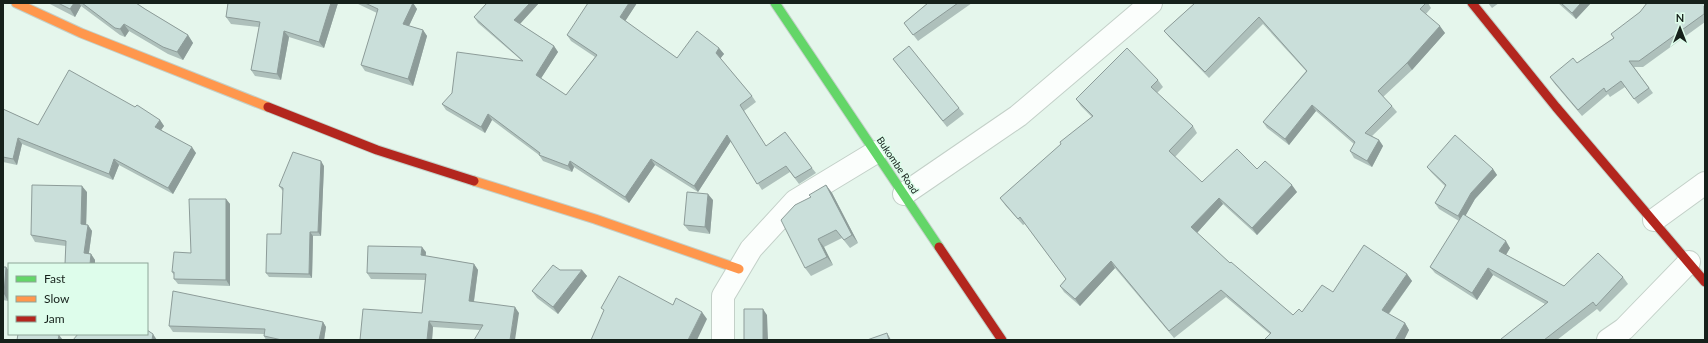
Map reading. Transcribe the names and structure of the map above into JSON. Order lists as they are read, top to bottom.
{
  "streets": {
    "street": ["Bukombe Road"]
  },
  "legend": ["Fast", "Slow", "Jam"],
  "north": "top"
}
